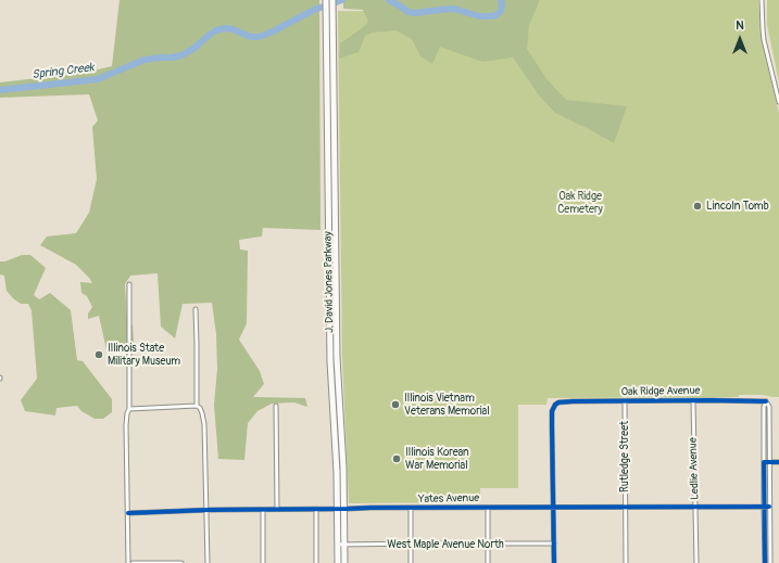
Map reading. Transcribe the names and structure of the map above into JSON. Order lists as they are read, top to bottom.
{
  "streets": {
    "main road": ["J. David Jones Parkway"],
    "street": [
      "Oak Ridge Avenue",
      "Rutledge Street",
      "Ledlie Avenue",
      "Yates Avenue",
      "West Maple Avenue North"
    ]
  },
  "crossings": [
    ["J. David Jones Parkway", "Yates Avenue"],
    ["J. David Jones Parkway", "West Maple Avenue North"],
    ["Oak Ridge Avenue", "Rutledge Street"],
    ["Oak Ridge Avenue", "Ledlie Avenue"],
    ["Oak Ridge Avenue", "Yates Avenue"],
    ["Rutledge Street", "Yates Avenue"],
    ["Ledlie Avenue", "Yates Avenue"]
  ],
  "water": ["Spring Creek"],
  "parks": ["Oak Ridge Cemetery"],
  "places": [
    "Lincoln Tomb",
    "Illinois State Military Museum",
    "Illinois Vietnam Veterans Memorial",
    "Illinois Korean War Memorial"
  ],
  "north": "top"
}
